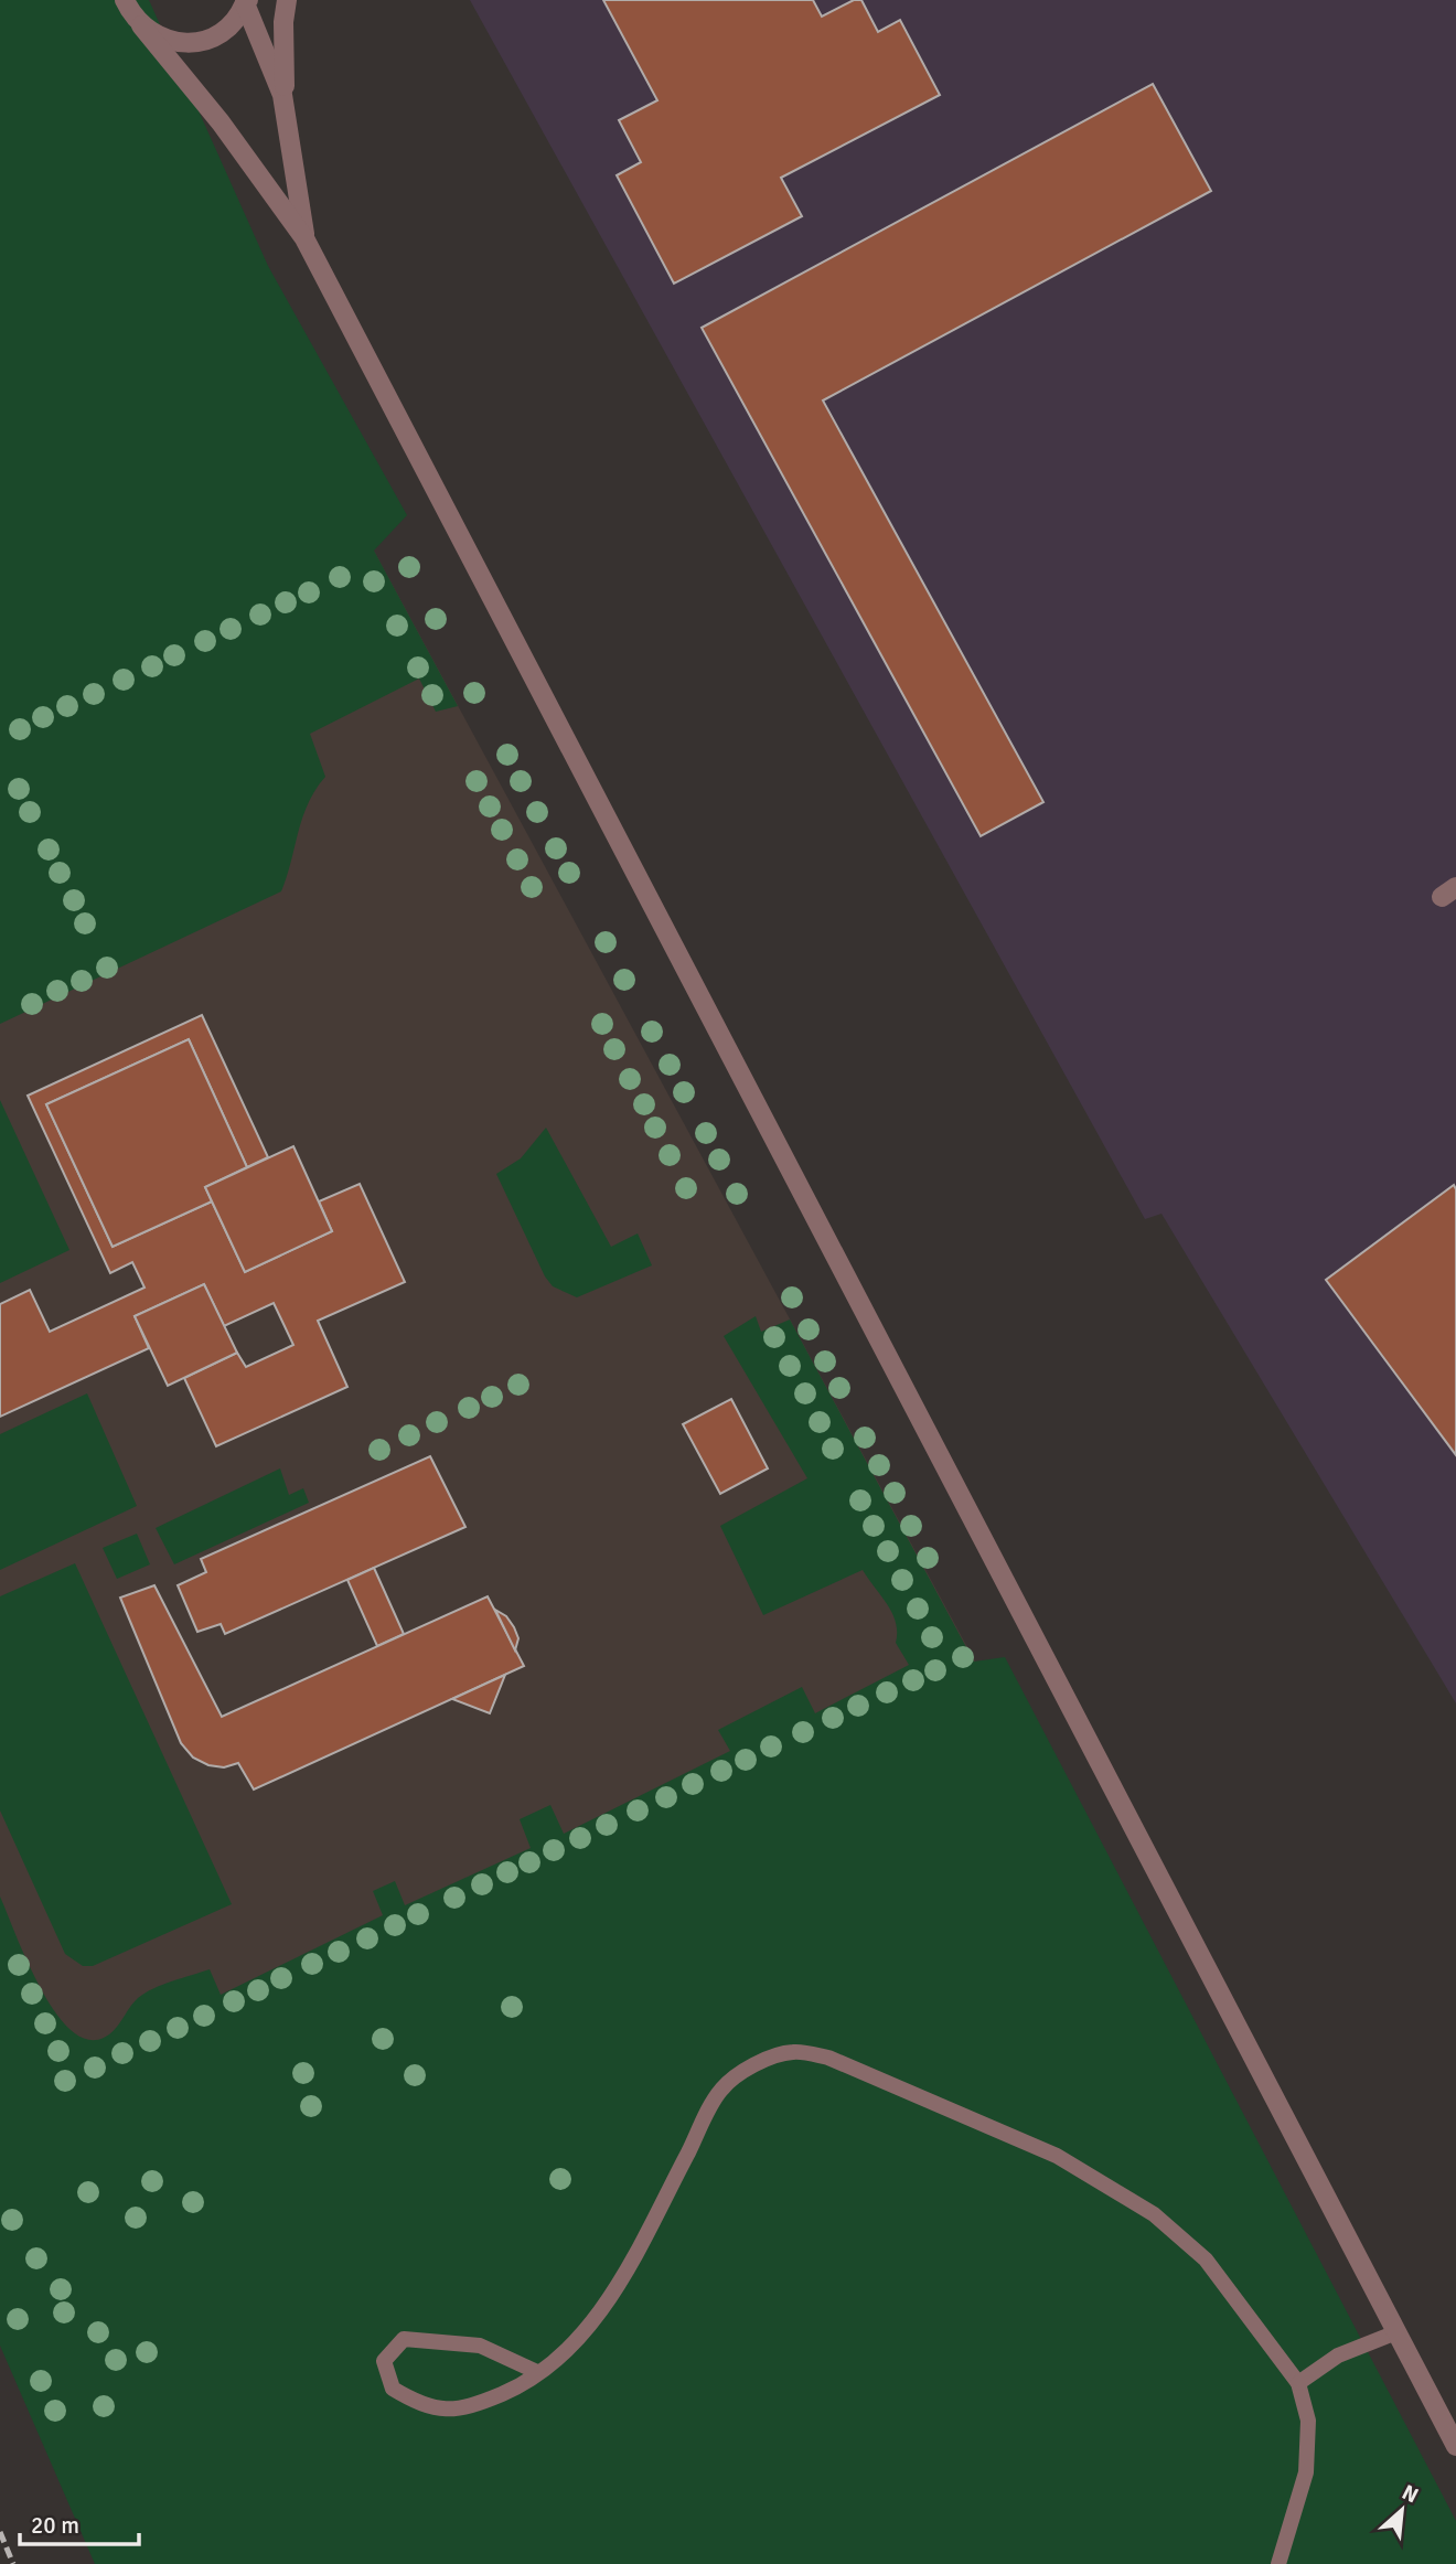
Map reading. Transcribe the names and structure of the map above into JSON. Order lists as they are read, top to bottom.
{
  "scale_bar": "20 m",
  "north": "top right"
}
